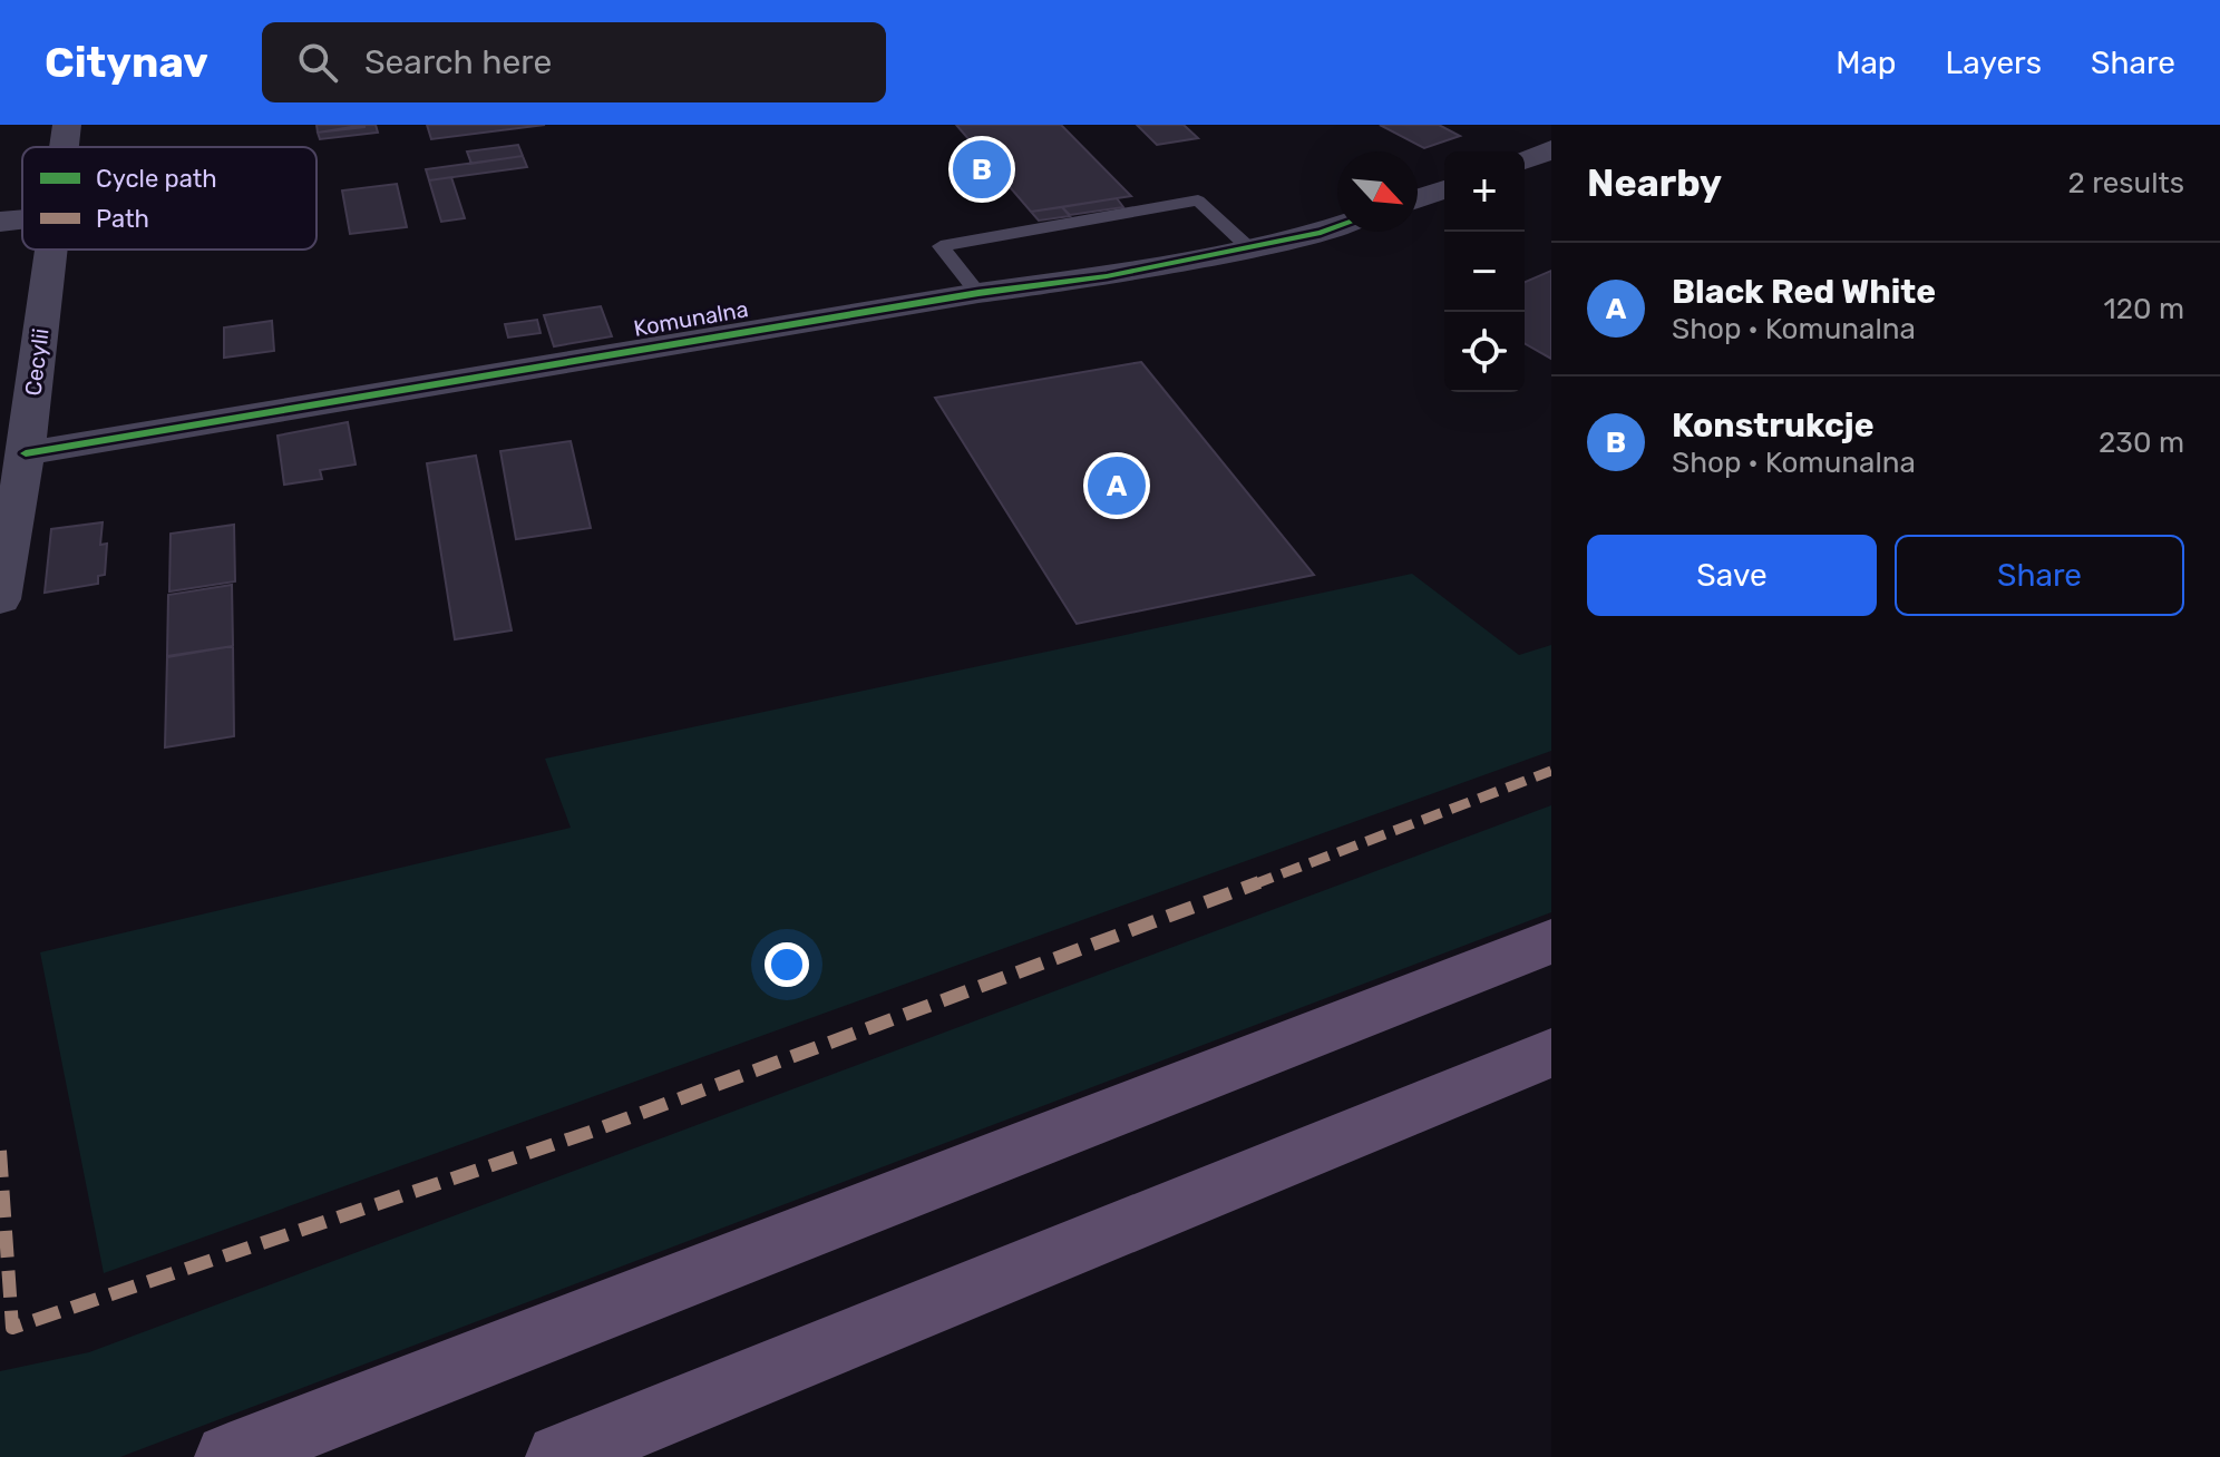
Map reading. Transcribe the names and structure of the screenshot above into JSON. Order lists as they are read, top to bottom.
{
  "streets": {
    "street": ["Komunalna", "Cecylii"]
  },
  "crossings": [
    ["Komunalna", "Cecylii"]
  ],
  "legend": ["Cycle path", "Path"],
  "north": "bottom right",
  "page": {
    "header": "Citynav",
    "search": "Search here",
    "nav": ["Map", "Layers", "Share"],
    "heading": ["Nearby", "2 results"],
    "pins": ["B", "A"],
    "map_buttons": ["+", "−"],
    "list": [
      {
        "mark": "A",
        "name": "Black Red White",
        "note": "Shop · Komunalna",
        "value": "120 m"
      },
      {
        "mark": "B",
        "name": "Konstrukcje",
        "note": "Shop · Komunalna",
        "value": "230 m"
      }
    ],
    "buttons": ["Save", "Share"]
  }
}
